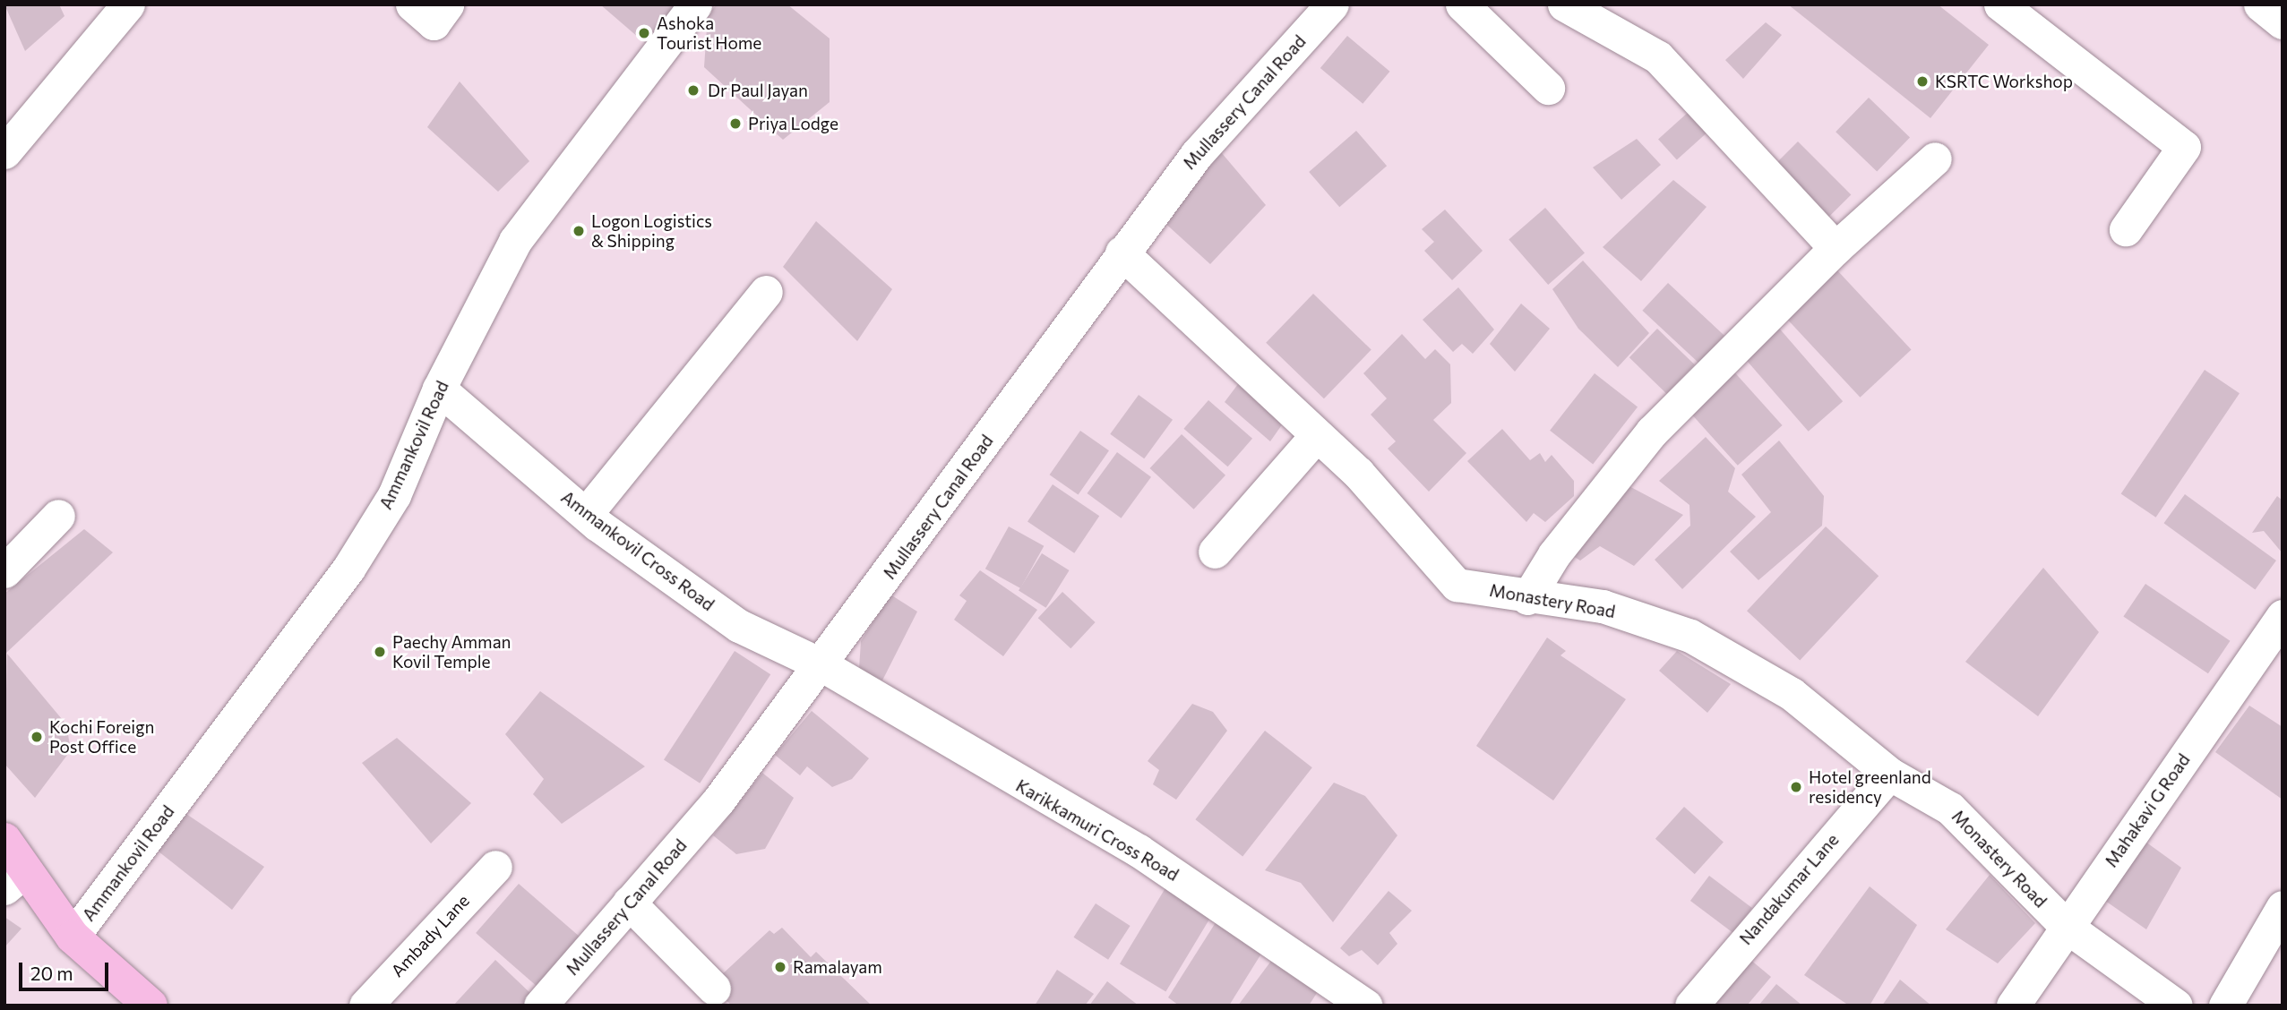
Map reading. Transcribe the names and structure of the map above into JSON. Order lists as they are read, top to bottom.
{
  "streets": {
    "street": [
      "Mullassery Canal Road",
      "Ammankovil Road",
      "Ammankovil Cross Road",
      "Monastery Road",
      "Mahakavi G Road",
      "Karikkamuri Cross Road",
      "Nandakumar Lane",
      "Ambady Lane"
    ]
  },
  "crossings": [
    ["Mullassery Canal Road", "Ammankovil Cross Road"],
    ["Mullassery Canal Road", "Monastery Road"],
    ["Mullassery Canal Road", "Karikkamuri Cross Road"],
    ["Ammankovil Road", "Ammankovil Cross Road"],
    ["Ammankovil Cross Road", "Karikkamuri Cross Road"],
    ["Monastery Road", "Mahakavi G Road"],
    ["Monastery Road", "Nandakumar Lane"]
  ],
  "places": [
    "Ashoka Tourist Home",
    "KSRTC Workshop",
    "Dr Paul Jayan",
    "Priya Lodge",
    "Logon Logistics & Shipping",
    "Paechy Amman Kovil Temple",
    "Kochi Foreign Post Office",
    "Hotel greenland residency",
    "Ramalayam"
  ],
  "scale_bar": "20 m"
}
